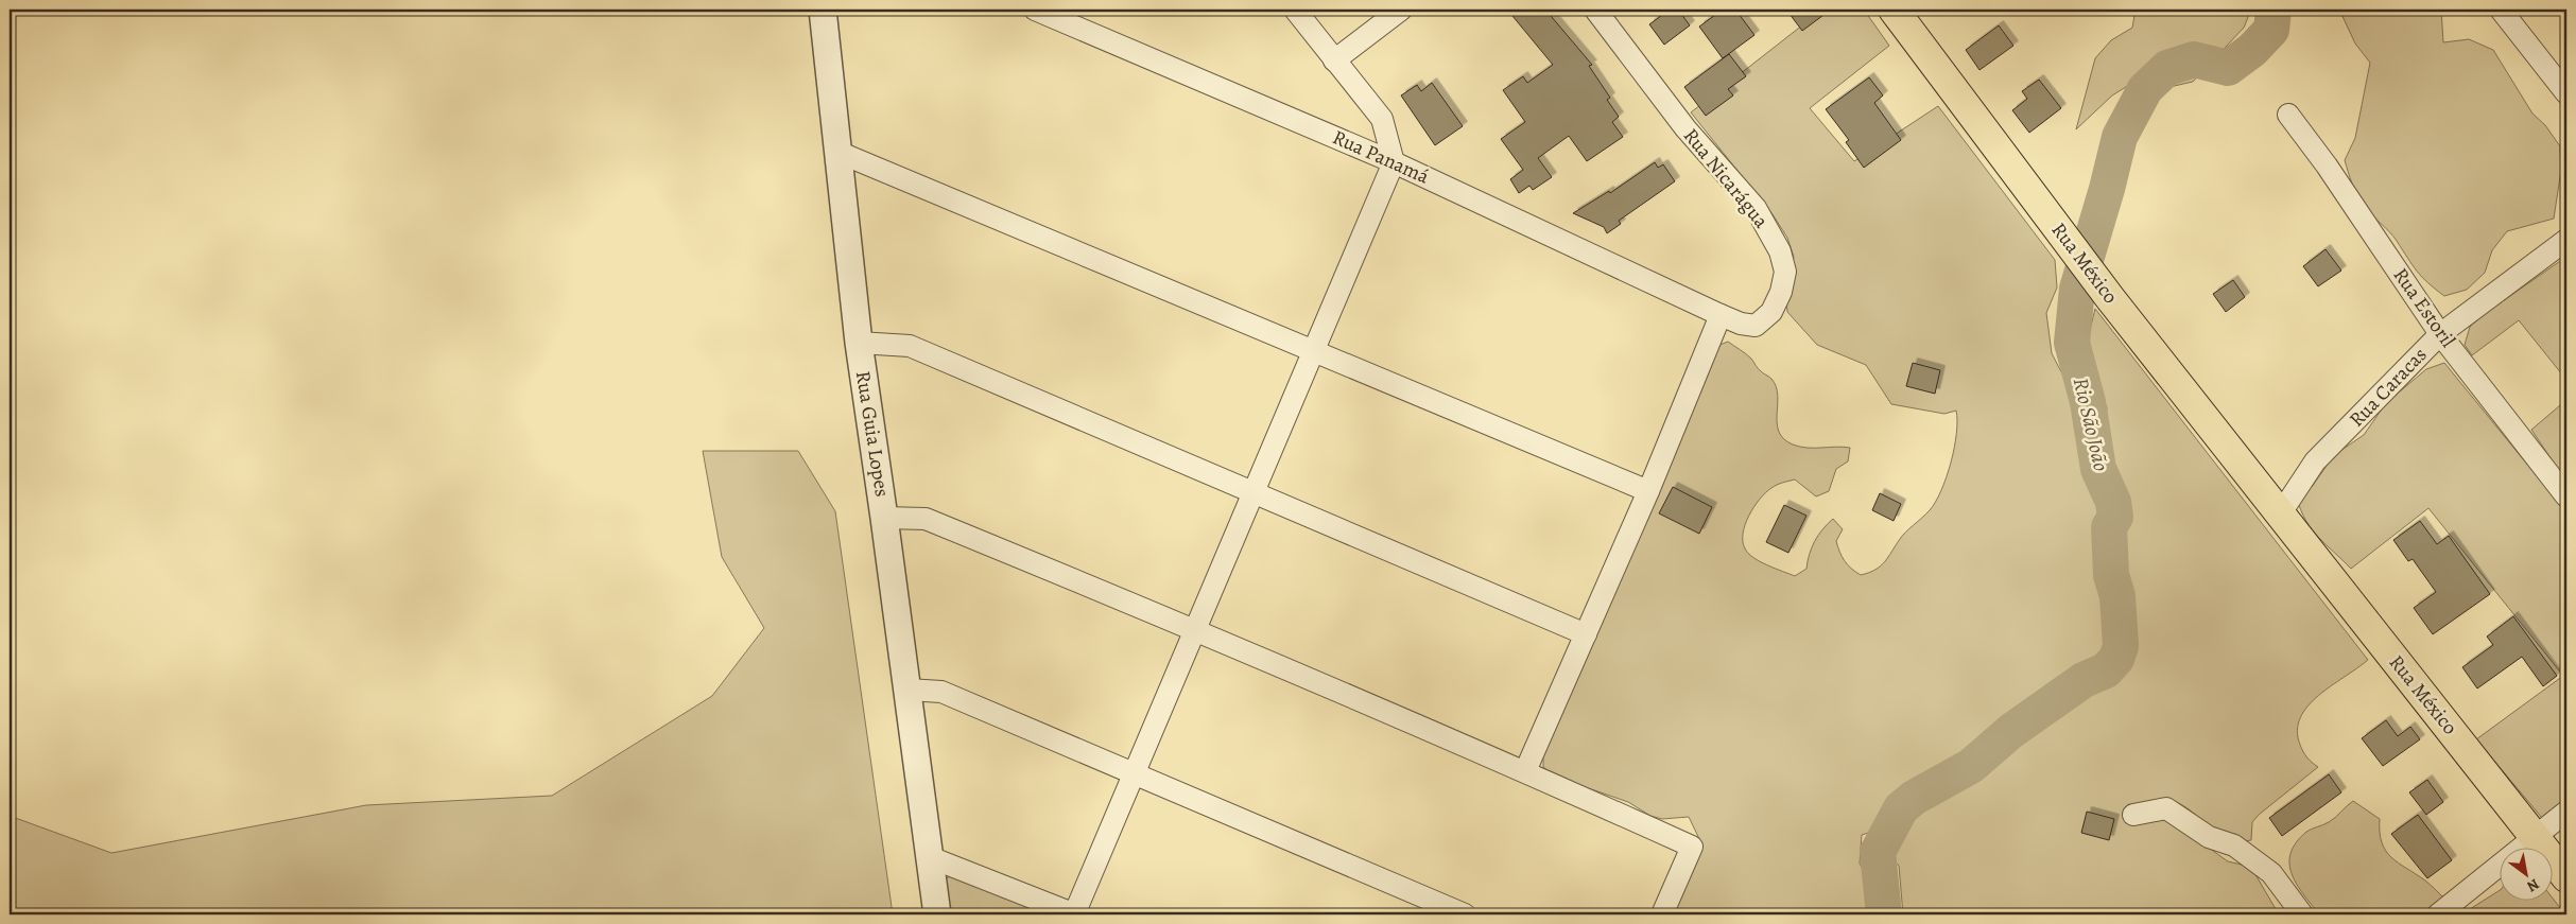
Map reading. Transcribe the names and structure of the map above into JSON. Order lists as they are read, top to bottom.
{
  "streets": {
    "main road": ["Rua México"],
    "street": [
      "Rua Panamá",
      "Rua Nicarágua",
      "Rua Estoril",
      "Rua Caracas",
      "Rua Guia Lopes"
    ]
  },
  "crossings": [
    ["Rua Panamá", "Rua Nicarágua"],
    ["Rua México", "Rua Caracas"],
    ["Rua Estoril", "Rua Caracas"]
  ],
  "water": ["Rio São João"],
  "north": "bottom right"
}
